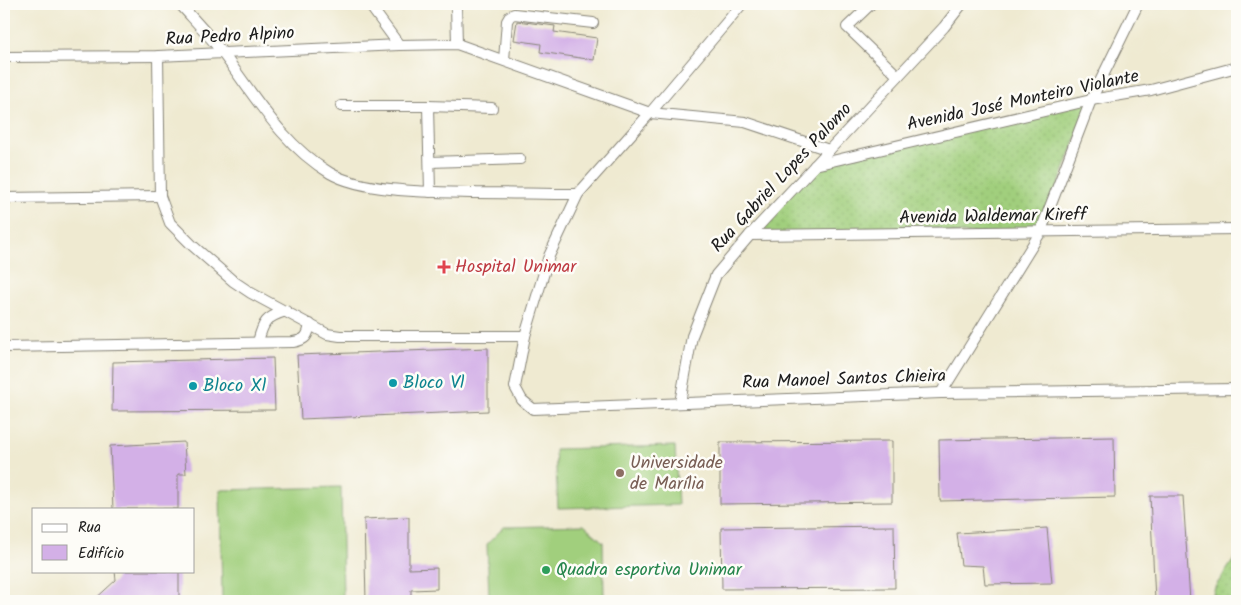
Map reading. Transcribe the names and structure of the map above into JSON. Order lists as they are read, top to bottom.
{
  "streets": {
    "street": [
      "Rua Pedro Alpino",
      "Avenida José Monteiro Violante",
      "Rua Gabriel Lopes Palomo",
      "Avenida Waldemar Kireff",
      "Rua Manoel Santos Chieira"
    ]
  },
  "crossings": [
    ["Avenida José Monteiro Violante", "Rua Gabriel Lopes Palomo"],
    ["Rua Gabriel Lopes Palomo", "Avenida Waldemar Kireff"],
    ["Rua Gabriel Lopes Palomo", "Rua Manoel Santos Chieira"]
  ],
  "places": {
    "health": ["Hospital Unimar"],
    "other": [
      "Bloco Vl",
      "Bloco Xl",
      "Universidade de Marília",
      "Quadra esportiva Unimar"
    ]
  },
  "legend": ["Rua", "Edifício"]
}
